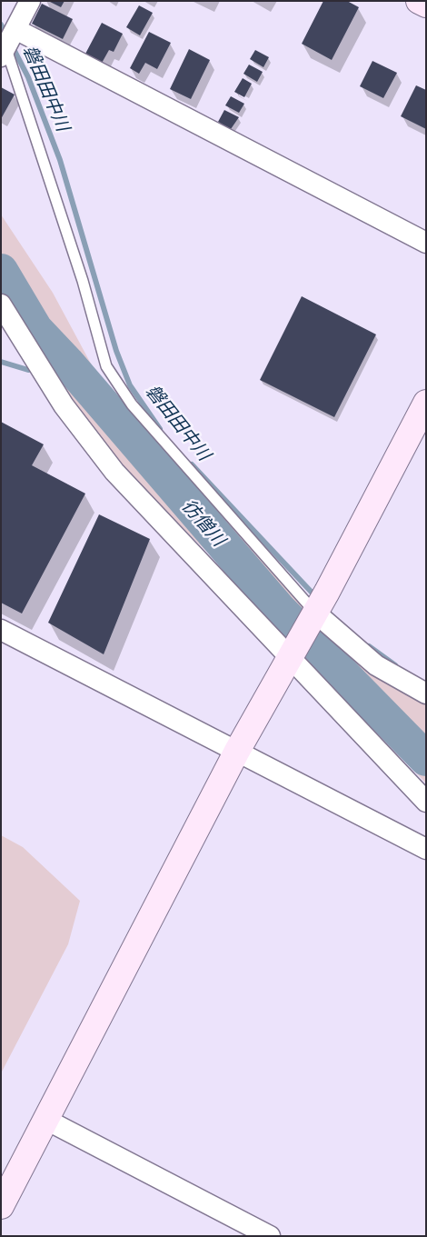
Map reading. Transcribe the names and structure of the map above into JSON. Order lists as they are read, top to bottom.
{
  "water": ["磐田田中川", "彷僧川"]
}
